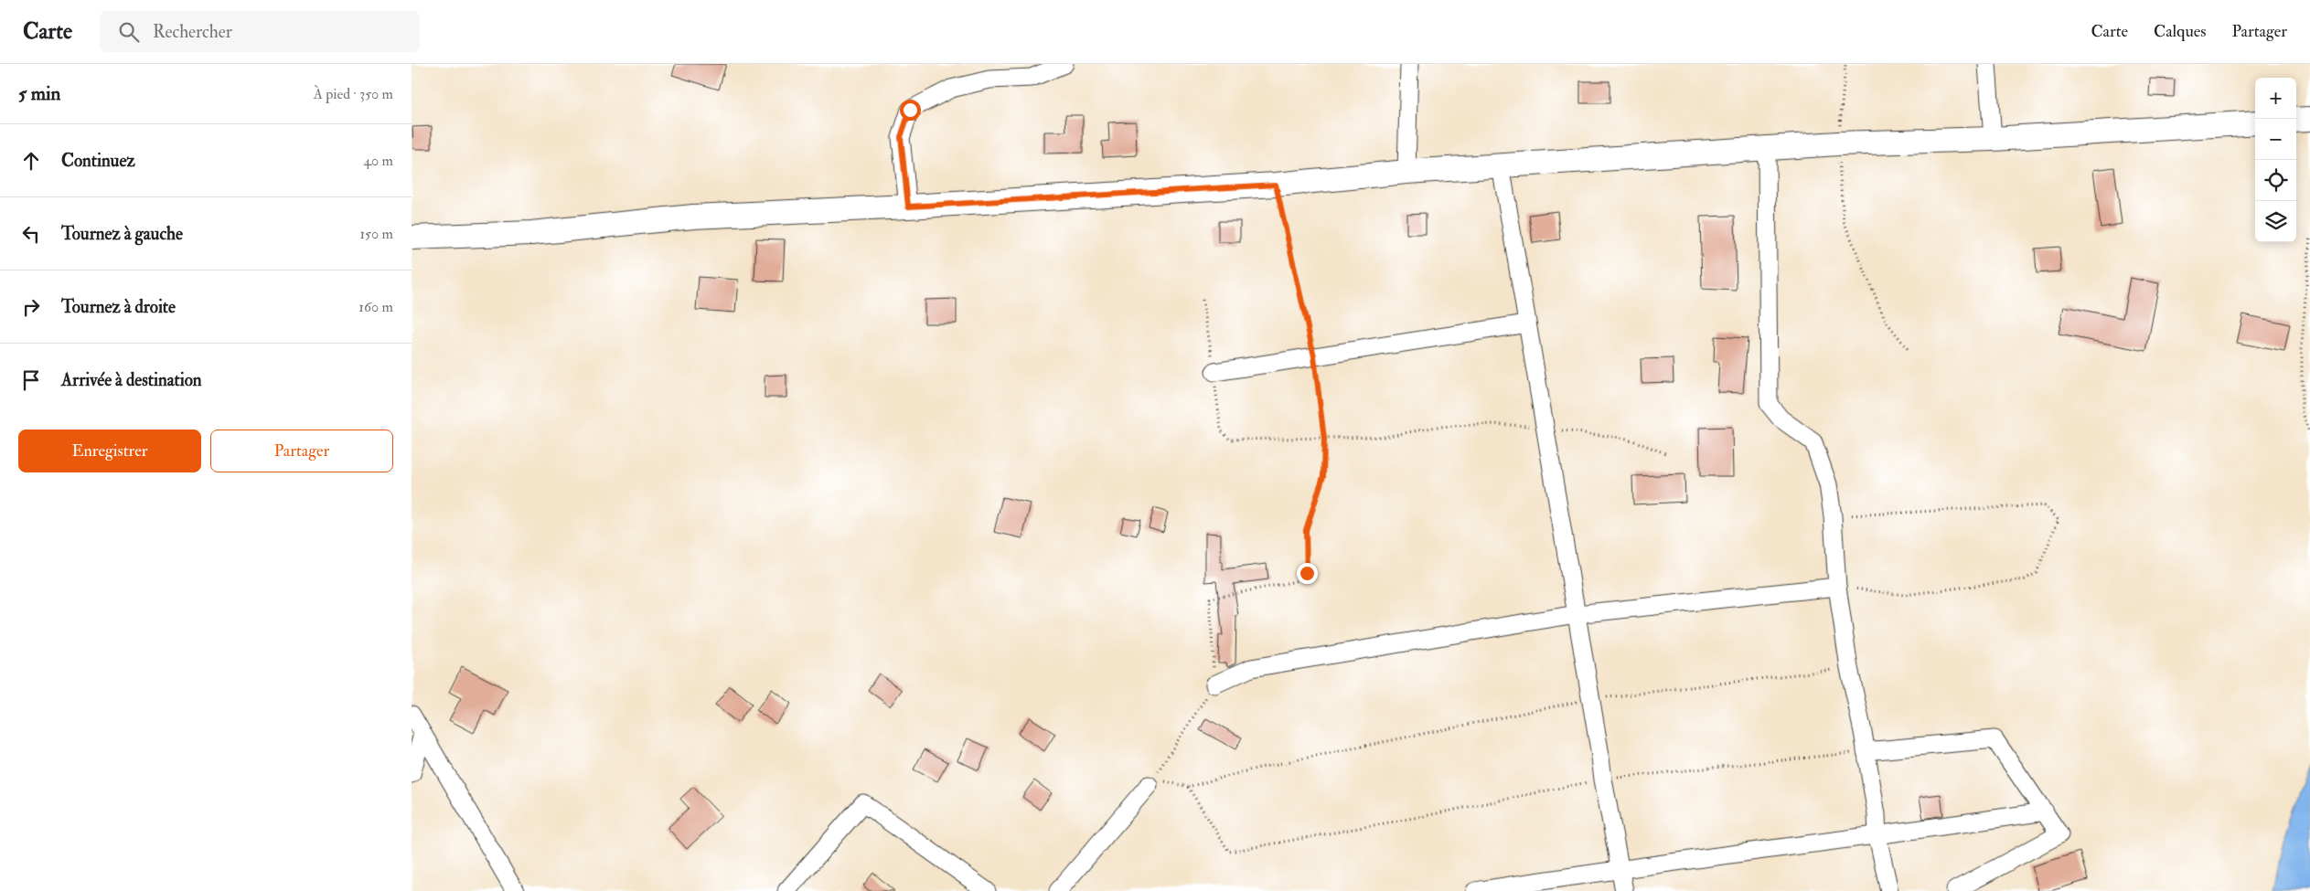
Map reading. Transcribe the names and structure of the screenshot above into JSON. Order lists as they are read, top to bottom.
{
  "page": {
    "header": "Carte",
    "search": "Rechercher",
    "nav": ["Carte", "Calques", "Partager"],
    "heading": ["5 min", "À pied · 350 m"],
    "map_buttons": ["+", "−"],
    "list": [
      ["Continuez", "40 m"],
      ["Tournez à gauche", "150 m"],
      ["Tournez à droite", "160 m"],
      "Arrivée à destination"
    ],
    "buttons": ["Enregistrer", "Partager"]
  }
}
